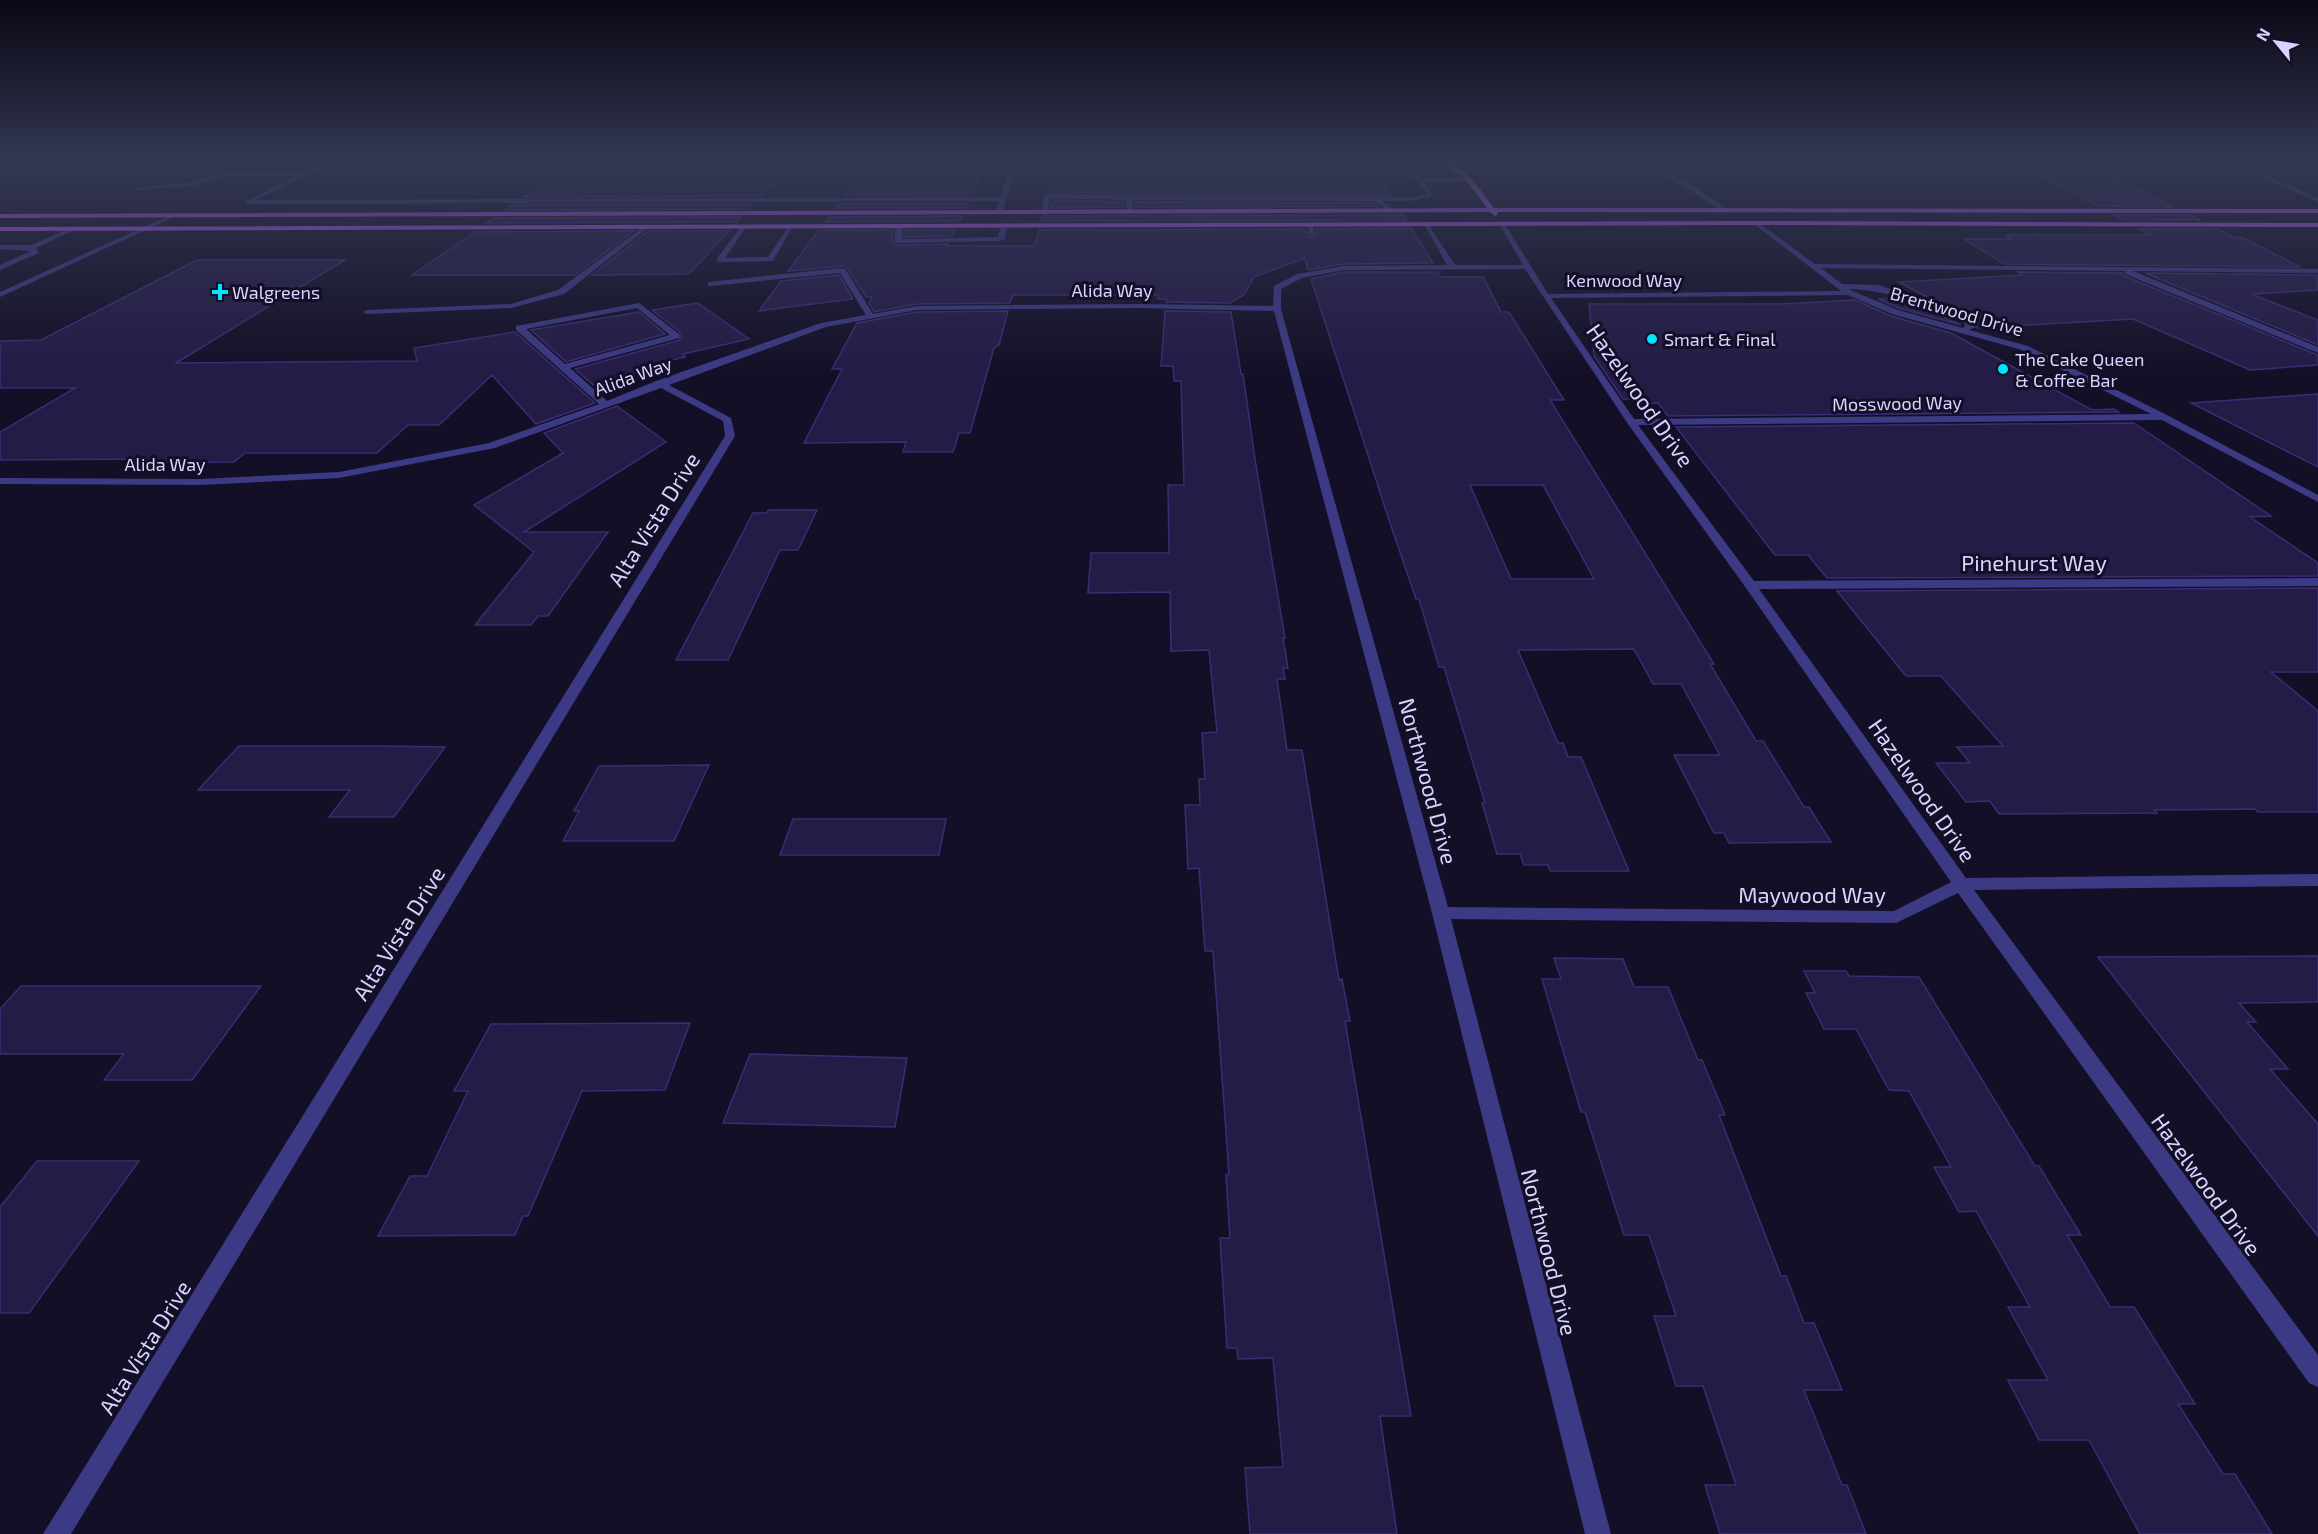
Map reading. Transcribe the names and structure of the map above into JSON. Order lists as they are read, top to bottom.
{
  "streets": {
    "street": [
      "Kenwood Way",
      "Alida Way",
      "Brentwood Drive",
      "Hazelwood Drive",
      "Mosswood Way",
      "Alta Vista Drive",
      "Pinehurst Way",
      "Northwood Drive",
      "Maywood Way"
    ]
  },
  "crossings": [
    ["Kenwood Way", "Brentwood Drive"],
    ["Kenwood Way", "Hazelwood Drive"],
    ["Alida Way", "Alta Vista Drive"],
    ["Alida Way", "Northwood Drive"],
    ["Brentwood Drive", "Mosswood Way"],
    ["Hazelwood Drive", "Mosswood Way"],
    ["Hazelwood Drive", "Pinehurst Way"],
    ["Hazelwood Drive", "Maywood Way"],
    ["Northwood Drive", "Maywood Way"]
  ],
  "places": {
    "health": ["Walgreens"],
    "other": ["Smart & Final", "The Cake Queen & Coffee Bar"]
  },
  "north": "top left"
}
